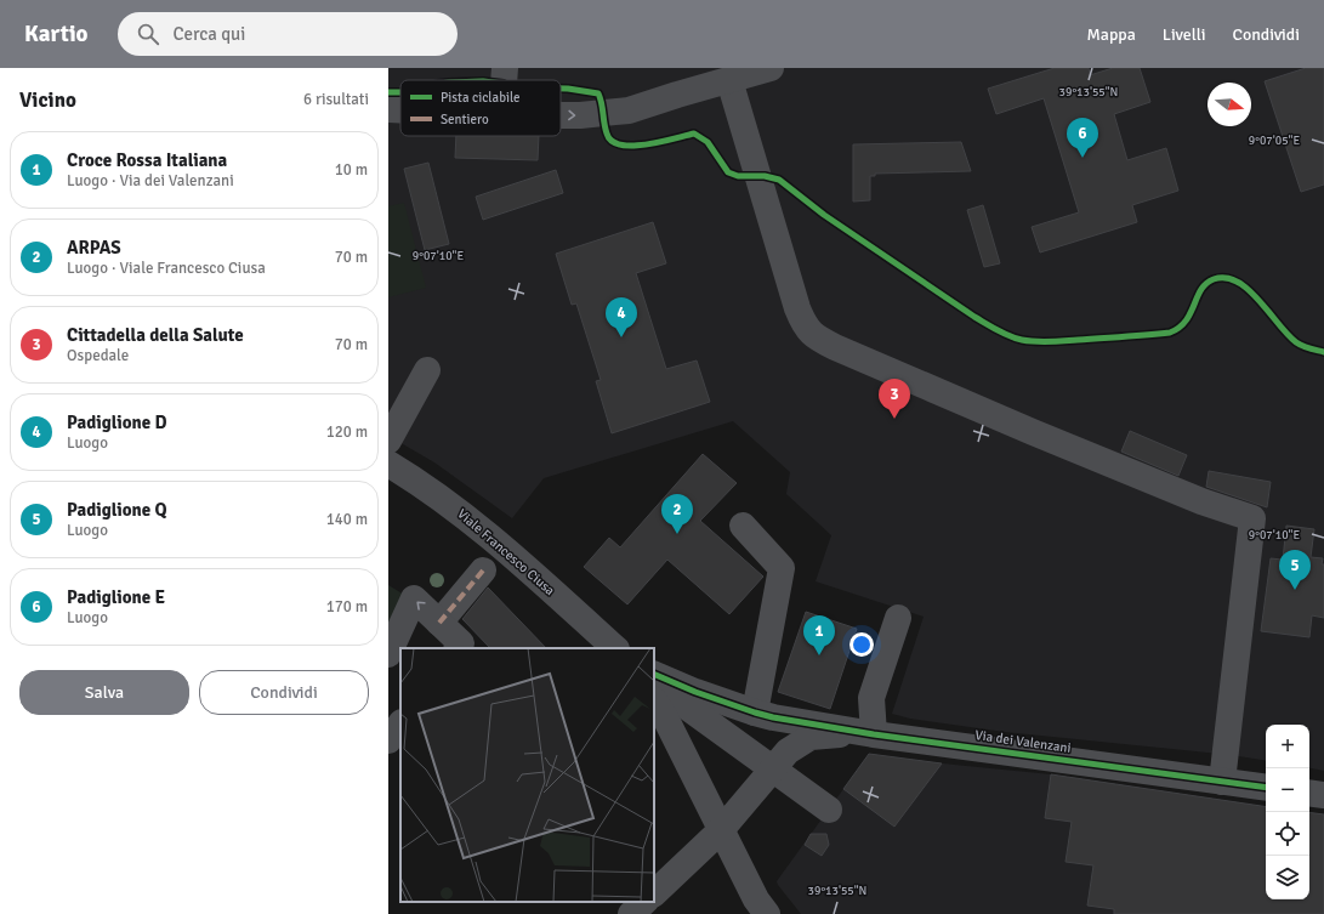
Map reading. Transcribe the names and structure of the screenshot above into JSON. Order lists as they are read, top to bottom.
{
  "streets": {
    "street": ["Viale Francesco Ciusa", "Via dei Valenzani"]
  },
  "legend": ["Pista ciclabile", "Sentiero"],
  "north": "right",
  "page": {
    "header": "Kartio",
    "search": "Cerca qui",
    "nav": ["Mappa", "Livelli", "Condividi"],
    "heading": ["Vicino", "6 risultati"],
    "pins": [
      "6",
      "4",
      "3",
      "2",
      "5",
      "1"
    ],
    "list": [
      {
        "mark": "1",
        "name": "Croce Rossa Italiana",
        "note": "Luogo · Via dei Valenzani",
        "value": "10 m"
      },
      {
        "mark": "2",
        "name": "ARPAS",
        "note": "Luogo · Viale Francesco Ciusa",
        "value": "70 m"
      },
      {
        "mark": "3",
        "name": "Cittadella della Salute",
        "note": "Ospedale",
        "value": "70 m"
      },
      {
        "mark": "4",
        "name": "Padiglione D",
        "note": "Luogo",
        "value": "120 m"
      },
      {
        "mark": "5",
        "name": "Padiglione Q",
        "note": "Luogo",
        "value": "140 m"
      },
      {
        "mark": "6",
        "name": "Padiglione E",
        "note": "Luogo",
        "value": "170 m"
      }
    ],
    "buttons": ["Salva", "Condividi"],
    "map_buttons": ["+", "−"]
  },
  "coordinates": ["39°13'55\"N", "9°07'05\"E", "9°07'10\"E"]
}
